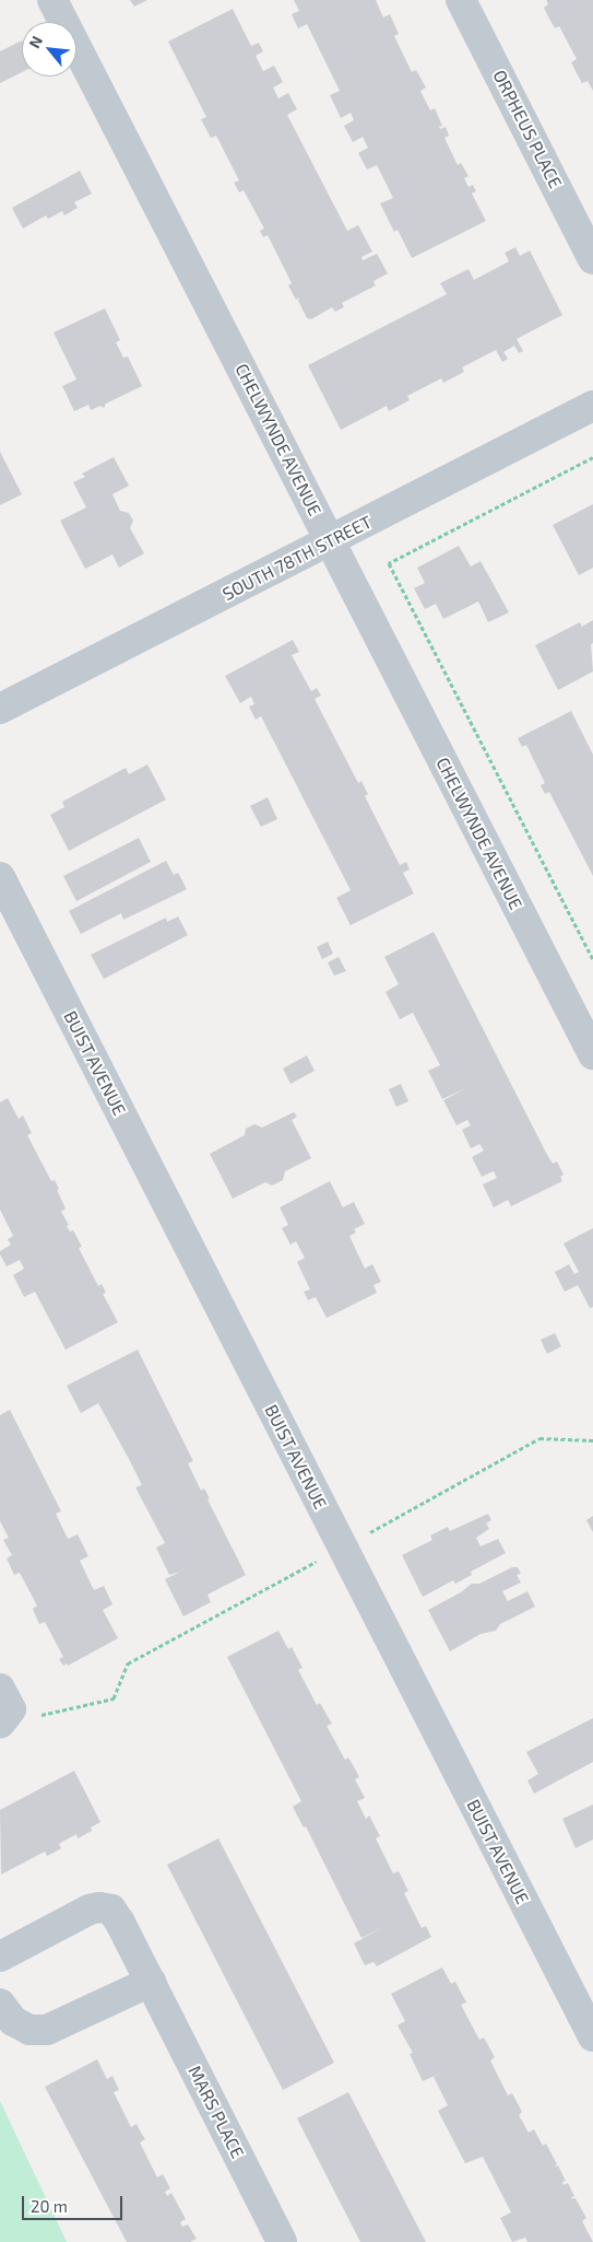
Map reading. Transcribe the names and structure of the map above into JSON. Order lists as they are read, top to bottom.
{
  "streets": {
    "street": [
      "ORPHEUS PLACE",
      "CHELWYNDE AVENUE",
      "SOUTH 78TH STREET",
      "BUIST AVENUE",
      "MARS PLACE"
    ]
  },
  "crossings": [
    ["CHELWYNDE AVENUE", "SOUTH 78TH STREET"]
  ],
  "scale_bar": "20 m",
  "north": "top left"
}
